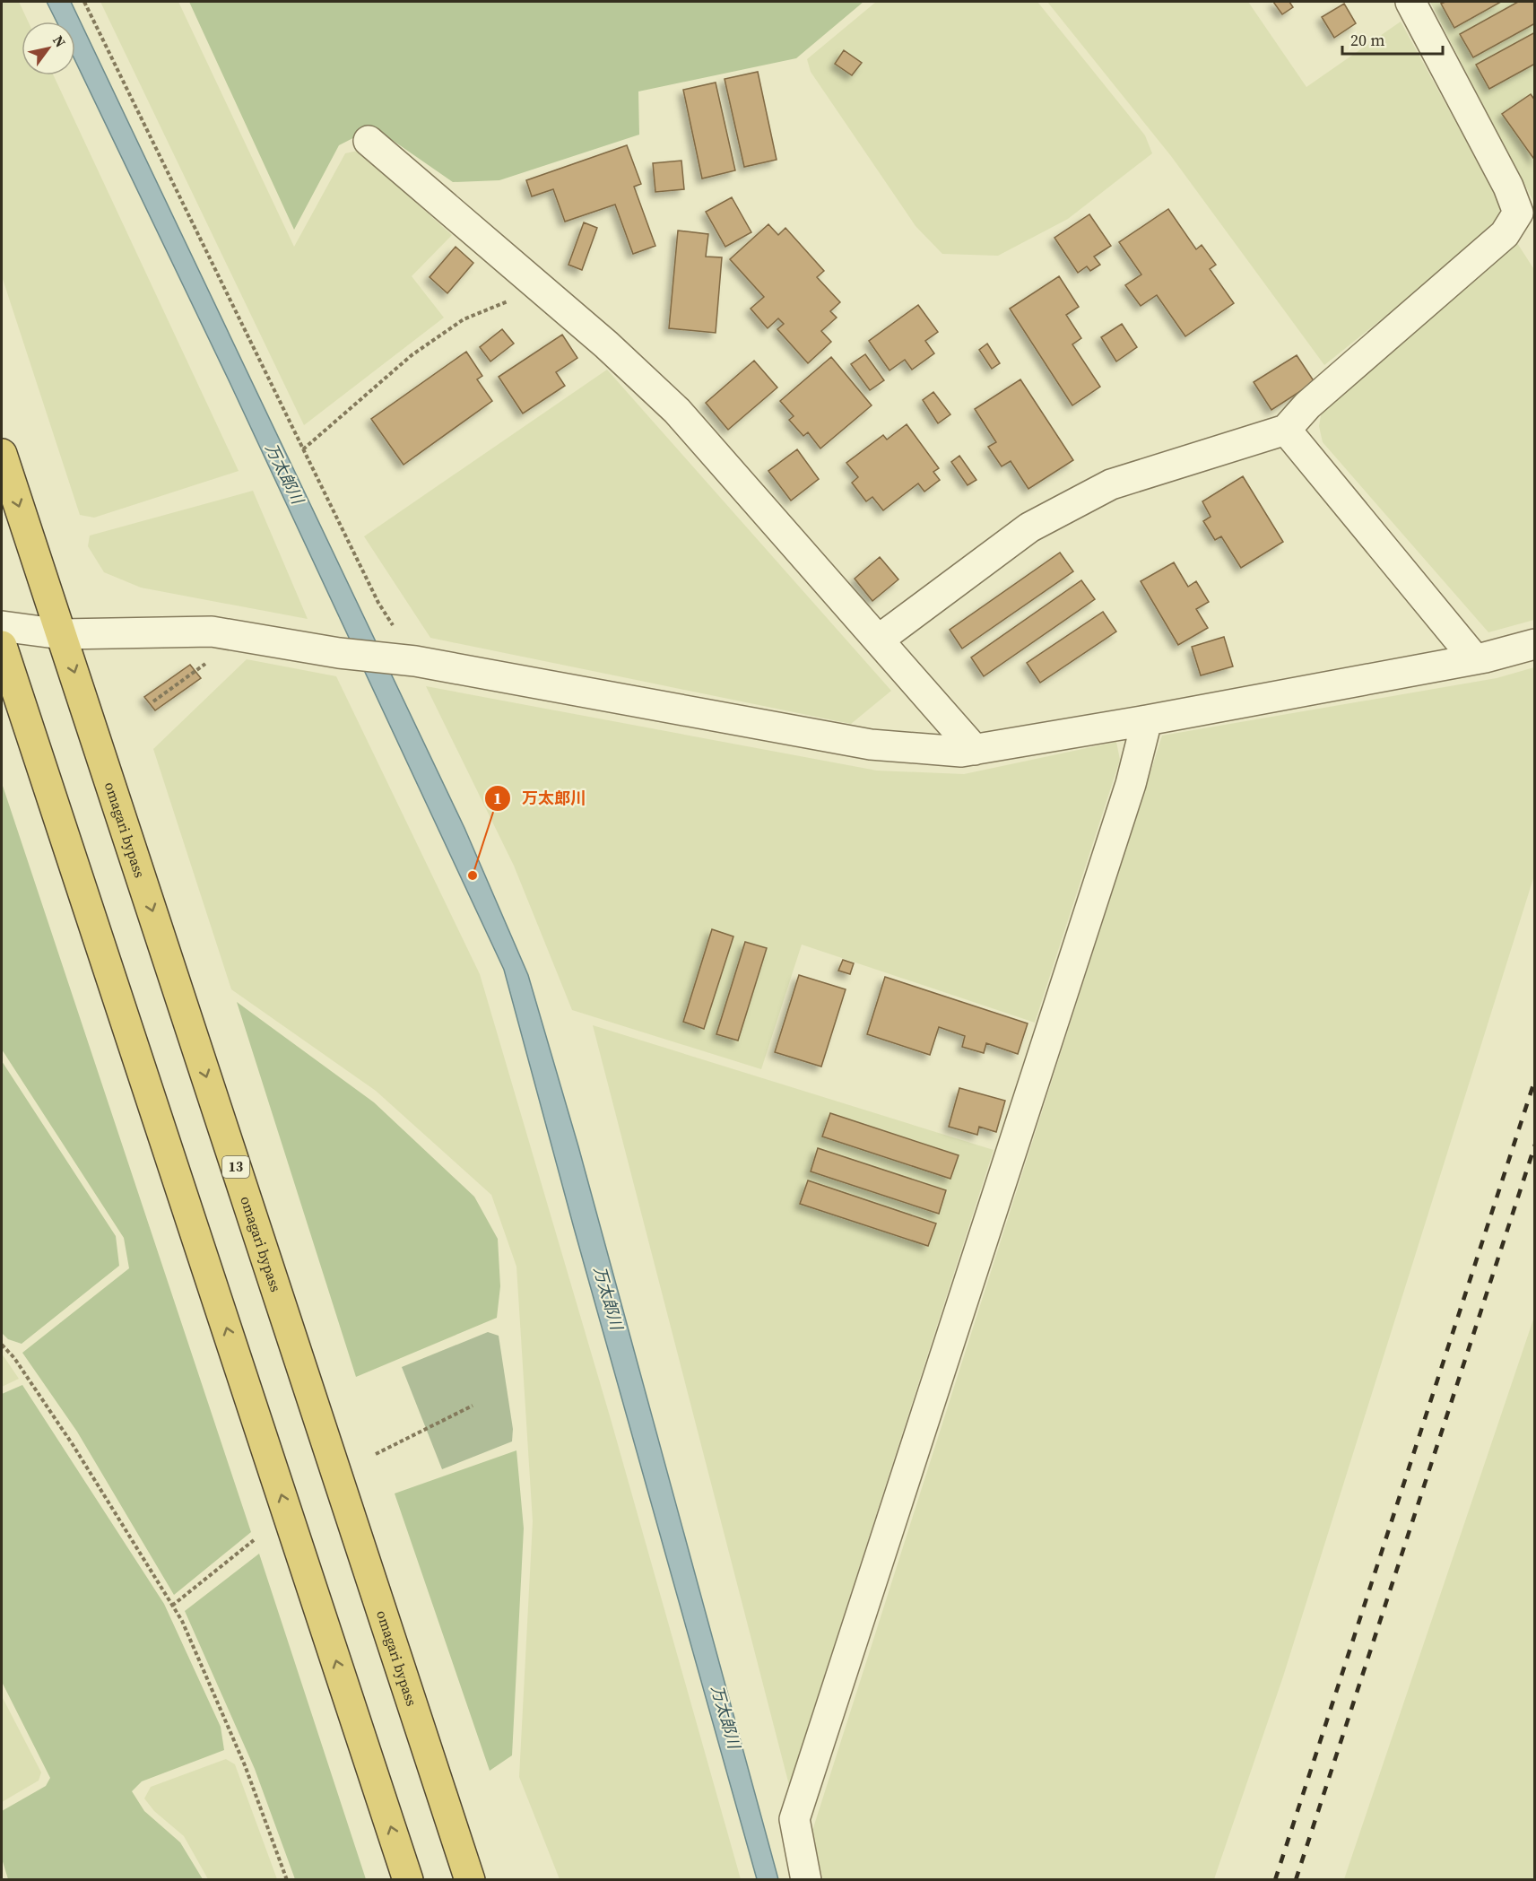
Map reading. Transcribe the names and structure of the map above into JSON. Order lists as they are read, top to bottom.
{
  "streets": {
    "highway": ["omagari bypass", "13"]
  },
  "water": ["万太郎川"],
  "places": ["万太郎川"],
  "scale_bar": "20 m",
  "north": "top right"
}
